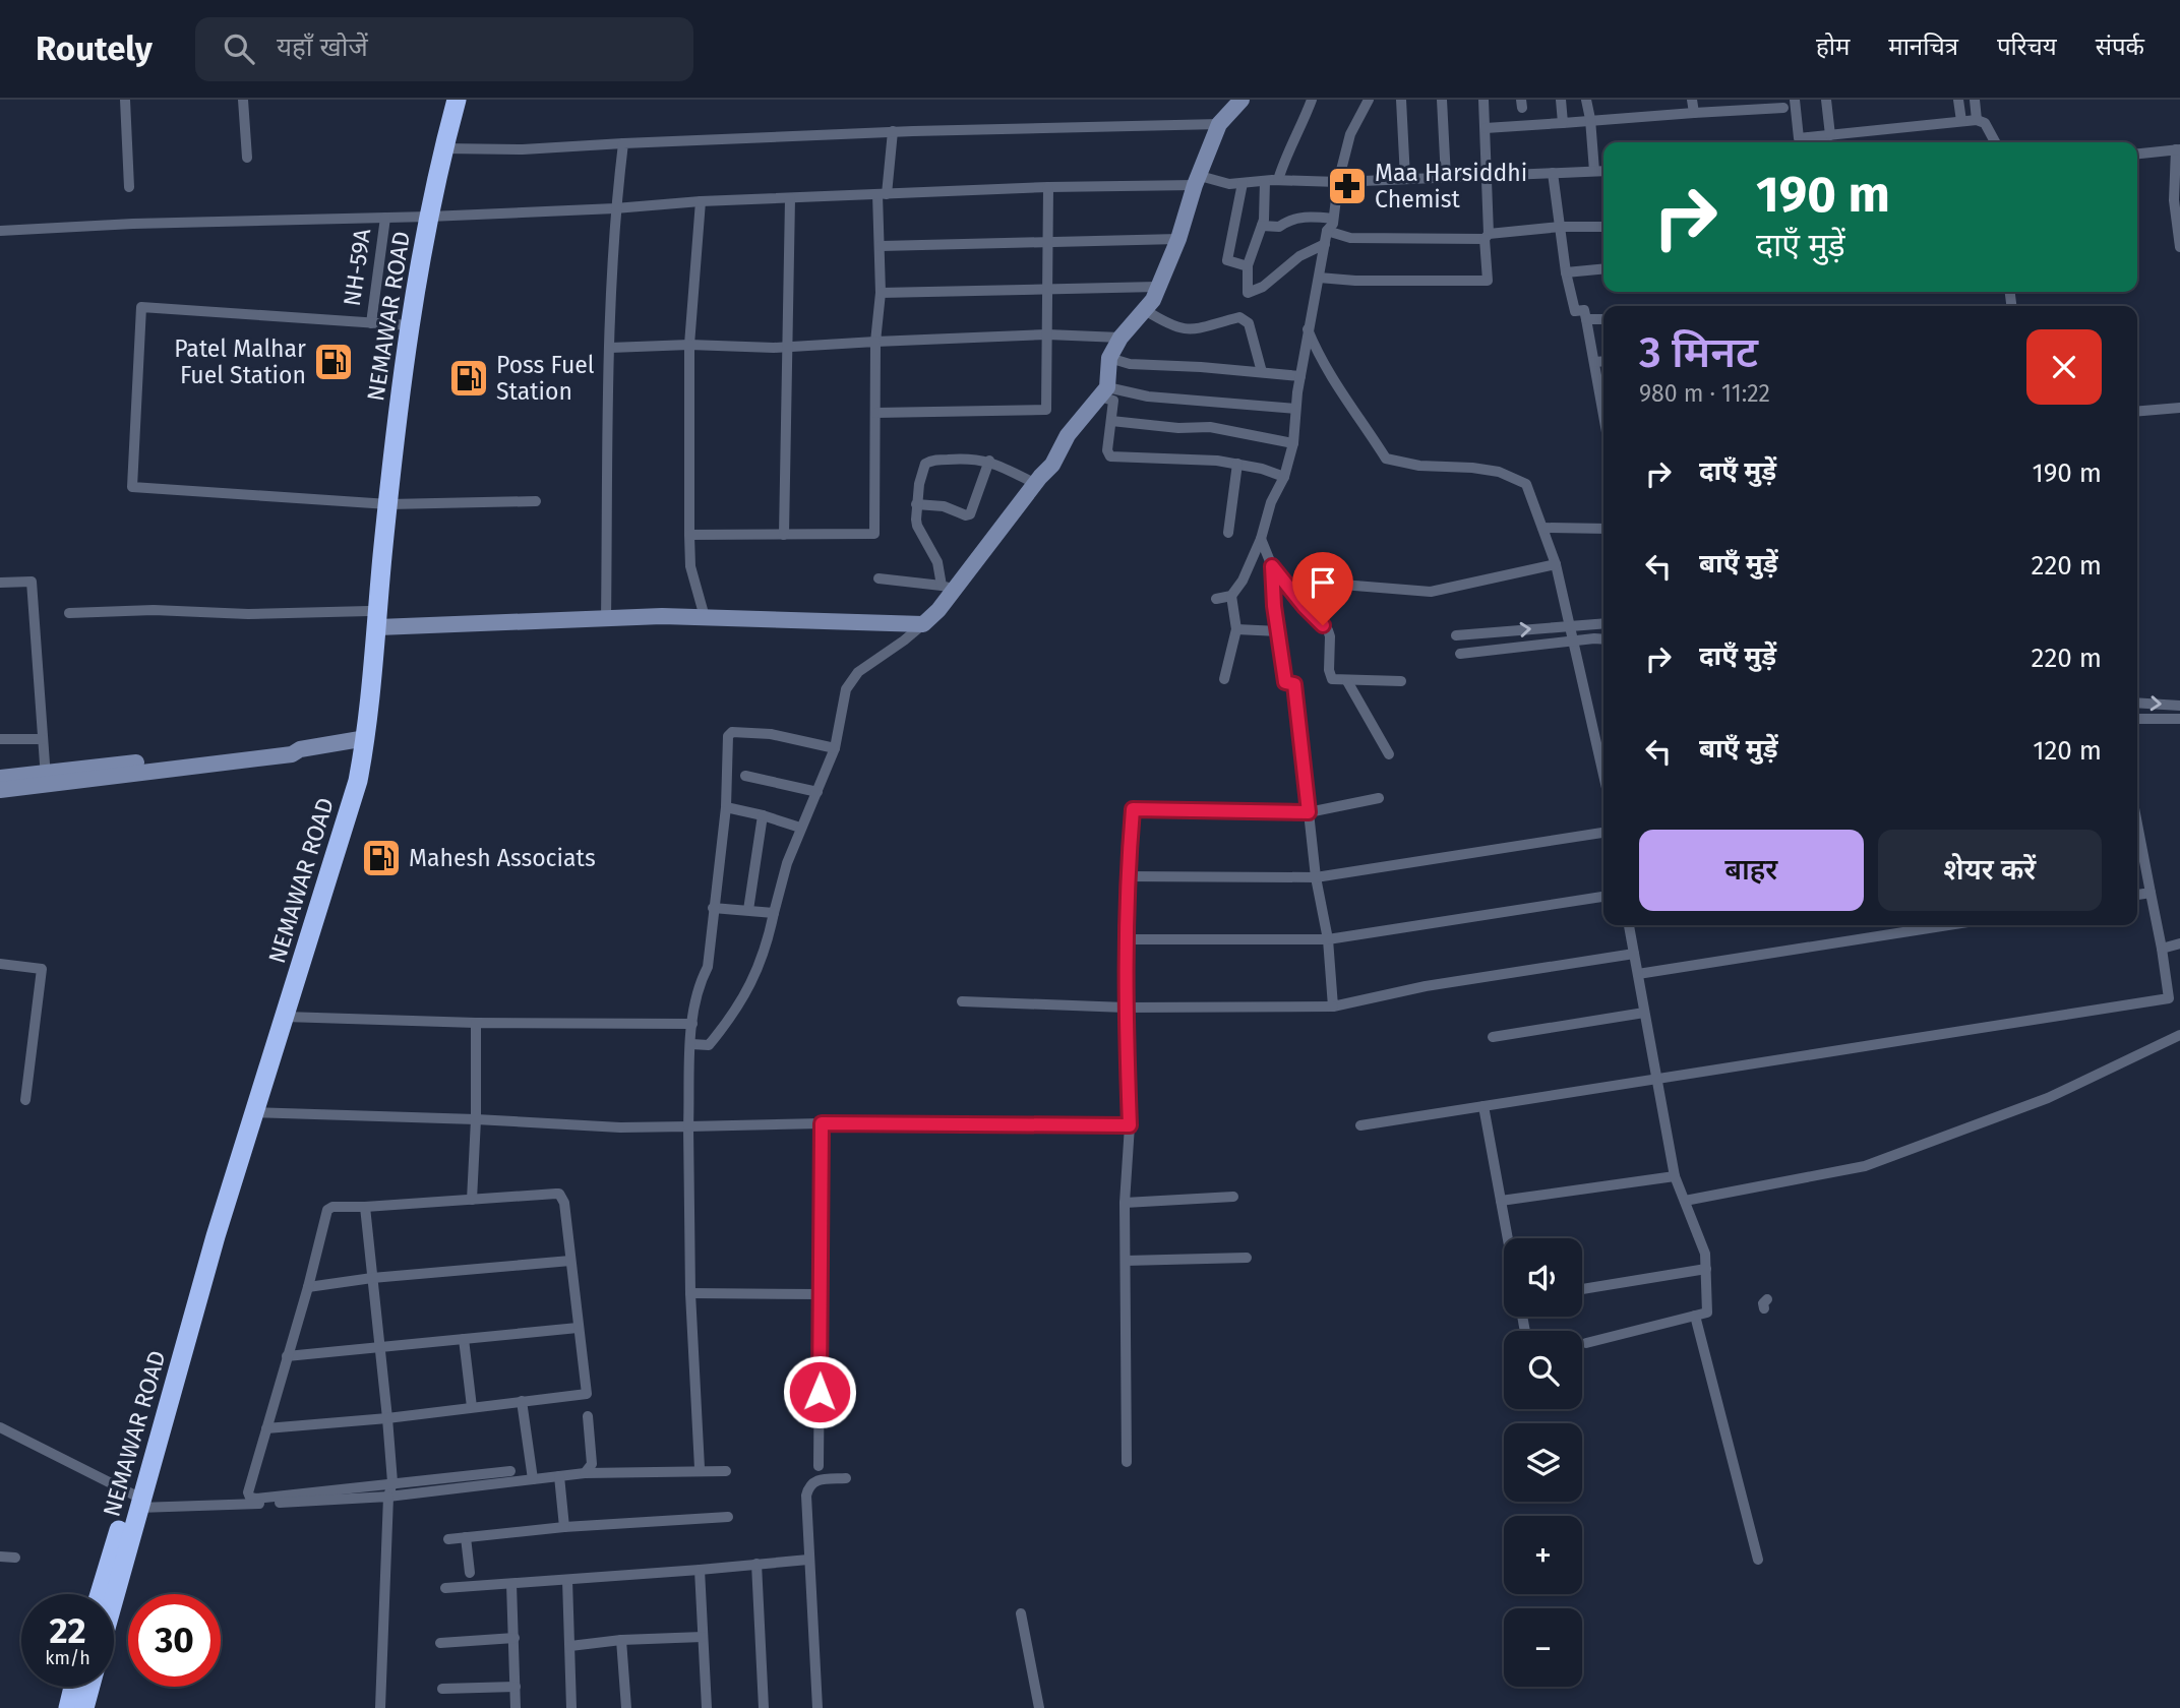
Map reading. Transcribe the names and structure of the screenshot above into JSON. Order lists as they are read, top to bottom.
{
  "streets": {
    "highway": ["NEMAWAR ROAD"],
    "street": ["NH-59A"]
  },
  "places": {
    "pharmacy": ["Maa Harsiddhi Chemist"],
    "fuel station": ["Patel Malhar Fuel Station", "Poss Fuel Station", "Mahesh Associats"]
  },
  "page": {
    "header": "Routely",
    "search": "यहाँ खोजें",
    "nav": [
      "होम",
      "मानचित्र",
      "परिचय",
      "संपर्क"
    ],
    "turn": ["190 m", "दाएँ मुड़ें"],
    "heading": ["3 मिनट", "980 m · 11:22"],
    "list": [
      {
        "name": "दाएँ मुड़ें",
        "value": "190 m"
      },
      {
        "name": "बाएँ मुड़ें",
        "value": "220 m"
      },
      {
        "name": "दाएँ मुड़ें",
        "value": "220 m"
      },
      {
        "name": "बाएँ मुड़ें",
        "value": "120 m"
      }
    ],
    "buttons": ["बाहर", "शेयर करें"],
    "map_buttons": ["+", "−"],
    "speed": "22 km/h",
    "limit": "30"
  }
}
